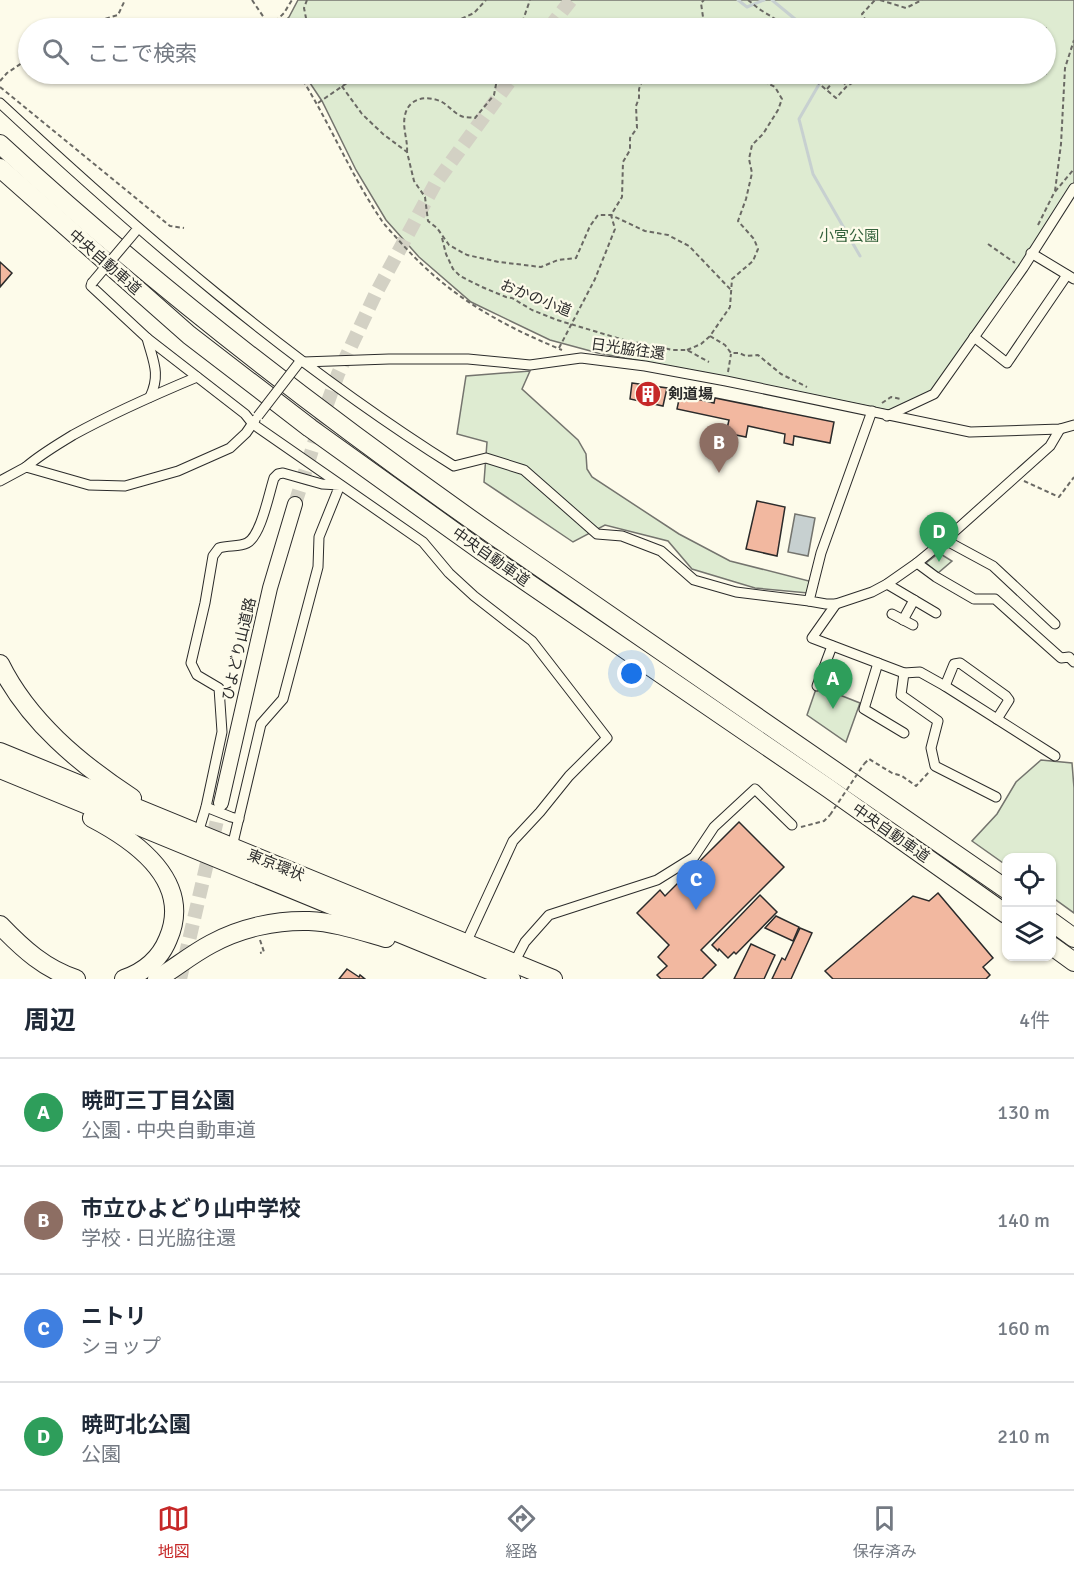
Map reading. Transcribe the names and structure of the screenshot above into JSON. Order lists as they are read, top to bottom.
{
  "streets": {
    "highway": ["中央自動車道", "東京環状"],
    "street": ["日光脇往還", "ひよどり山道路"],
    "path": ["おかの小道"]
  },
  "parks": ["小宮公園"],
  "places": {
    "building": ["剣道場"]
  },
  "page": {
    "search": "ここで検索",
    "pins": [
      "B",
      "D",
      "A",
      "C"
    ],
    "heading": ["周辺", "4件"],
    "list": [
      {
        "mark": "A",
        "name": "暁町三丁目公園",
        "note": "公園 · 中央自動車道",
        "value": "130 m"
      },
      {
        "mark": "B",
        "name": "市立ひよどり山中学校",
        "note": "学校 · 日光脇往還",
        "value": "140 m"
      },
      {
        "mark": "C",
        "name": "ニトリ",
        "note": "ショップ",
        "value": "160 m"
      },
      {
        "mark": "D",
        "name": "暁町北公園",
        "note": "公園",
        "value": "210 m"
      }
    ],
    "nav": ["地図", "経路", "保存済み"]
  }
}
